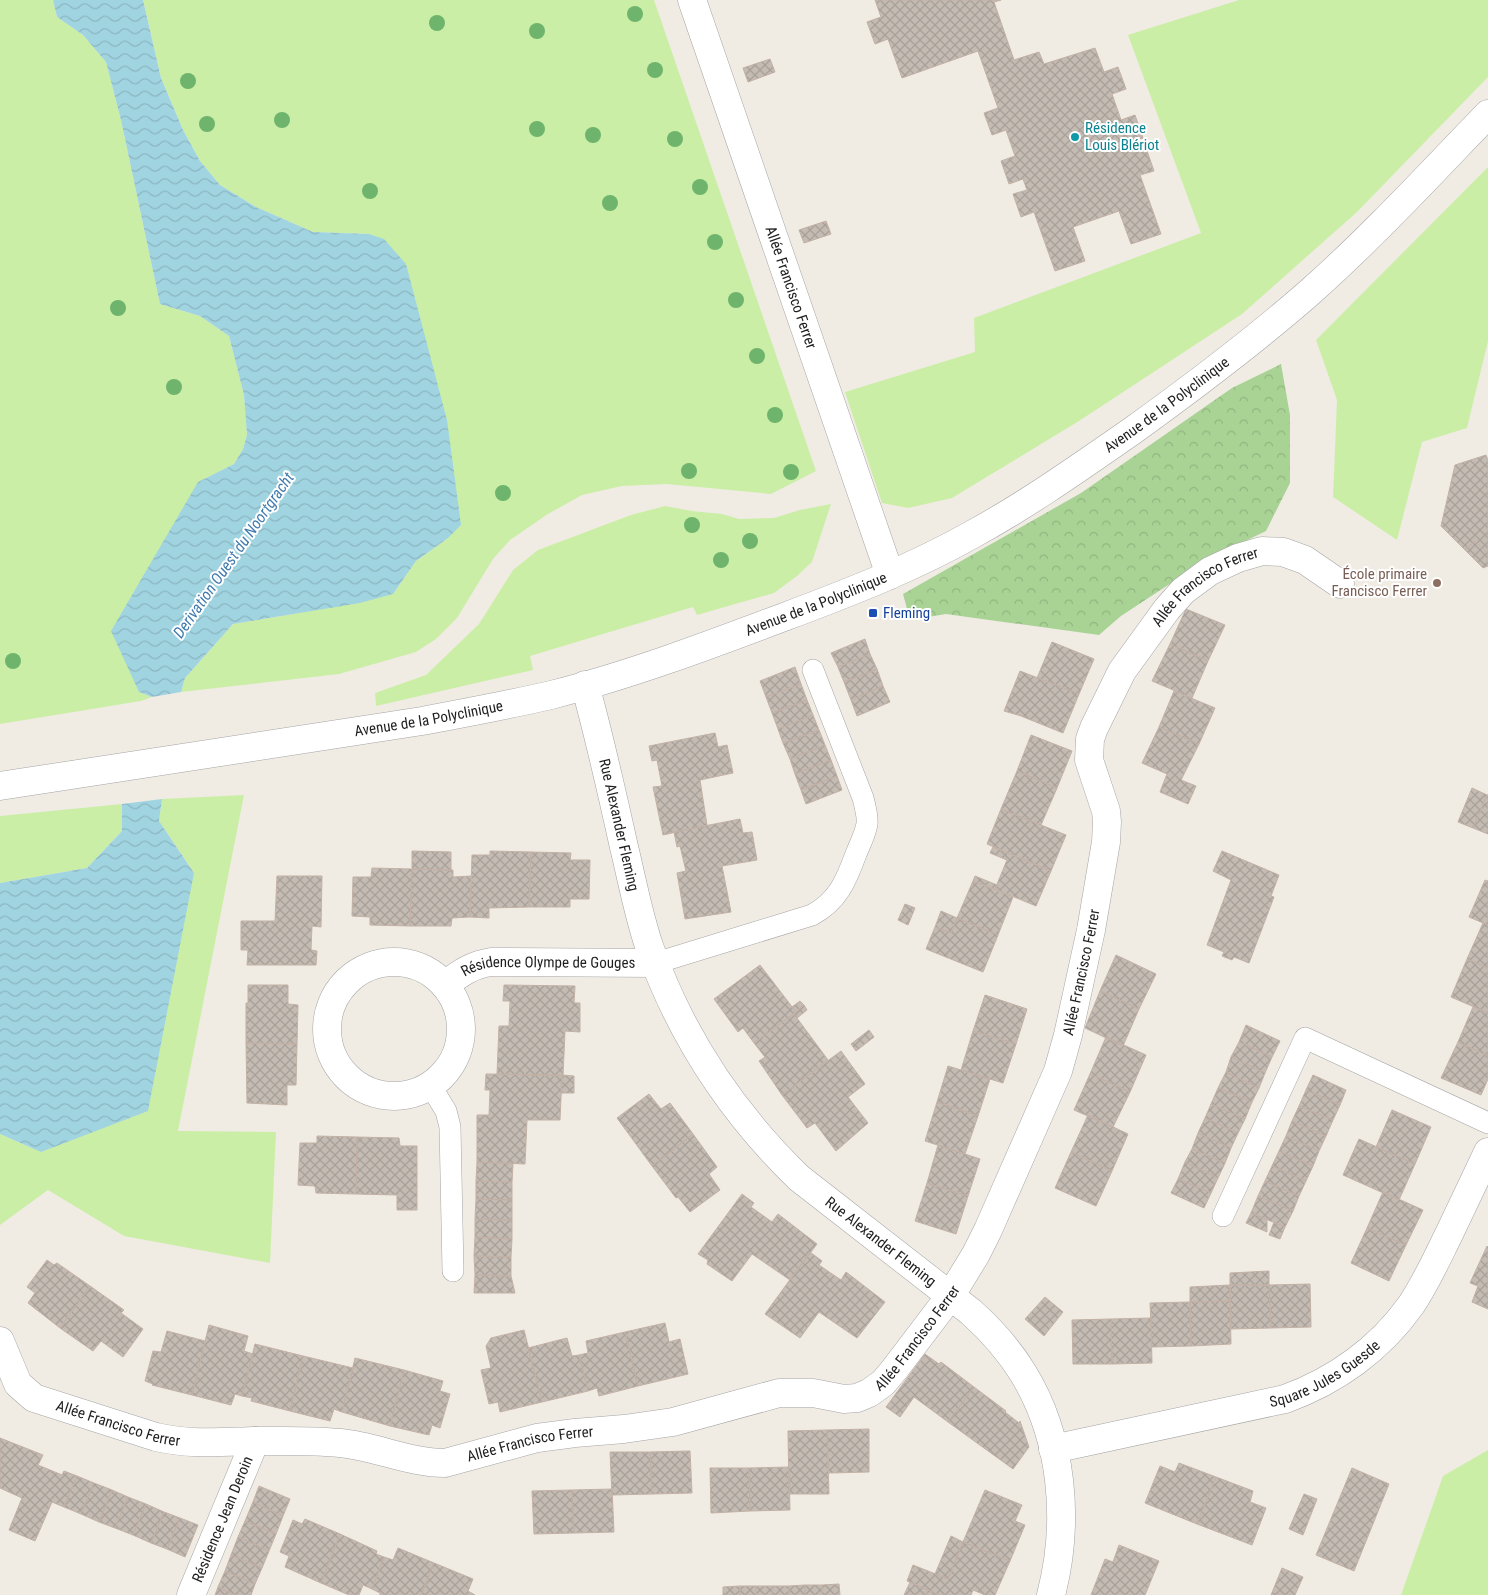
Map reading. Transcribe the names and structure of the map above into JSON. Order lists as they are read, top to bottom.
{
  "streets": {
    "street": [
      "Allée Francisco Ferrer",
      "Avenue de la Polyclinique",
      "Rue Alexander Fleming",
      "Résidence Olympe de Gouges",
      "Square Jules Guesde",
      "Résidence Jean Deroin"
    ]
  },
  "crossings": [
    ["Allée Francisco Ferrer", "Avenue de la Polyclinique"],
    ["Allée Francisco Ferrer", "Rue Alexander Fleming"],
    ["Allée Francisco Ferrer", "Résidence Jean Deroin"],
    ["Avenue de la Polyclinique", "Rue Alexander Fleming"],
    ["Rue Alexander Fleming", "Résidence Olympe de Gouges"],
    ["Rue Alexander Fleming", "Square Jules Guesde"]
  ],
  "water": ["Derivation Ouest du Noortgracht"],
  "places": {
    "other": ["Résidence Louis Blériot", "École primaire Francisco Ferrer"],
    "transit": ["Fleming"]
  }
}
